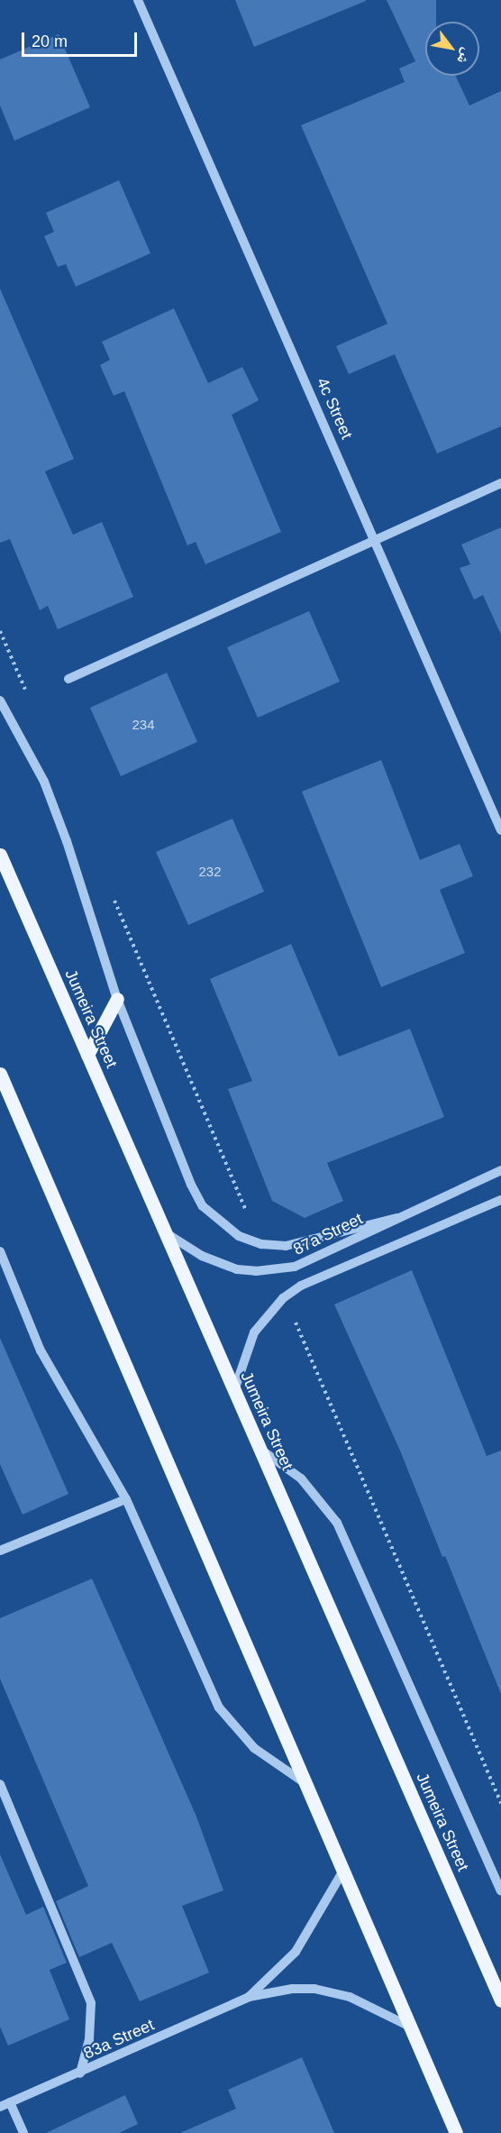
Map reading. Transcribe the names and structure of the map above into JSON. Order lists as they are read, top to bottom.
{
  "streets": {
    "main road": ["Jumeira Street"],
    "street": ["4c Street", "87a Street", "83a Street"]
  },
  "crossings": [
    ["Jumeira Street", "87a Street"]
  ],
  "house_numbers": ["234", "232"],
  "scale_bar": "20 m",
  "north": "bottom right"
}
